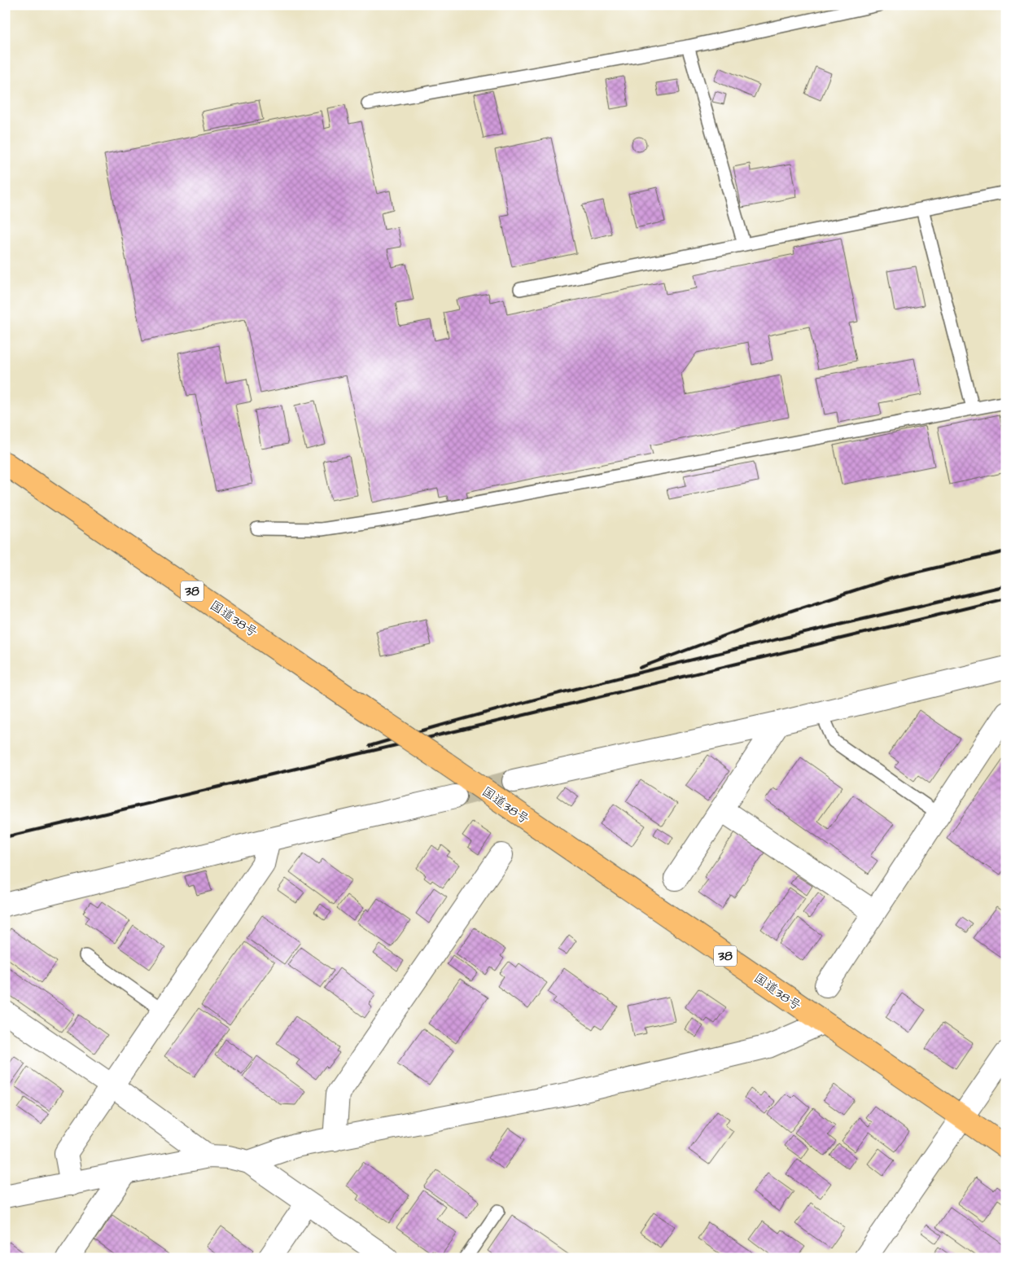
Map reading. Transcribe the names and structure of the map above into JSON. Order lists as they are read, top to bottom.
{
  "streets": {
    "highway": ["38", "国道38号"]
  }
}
